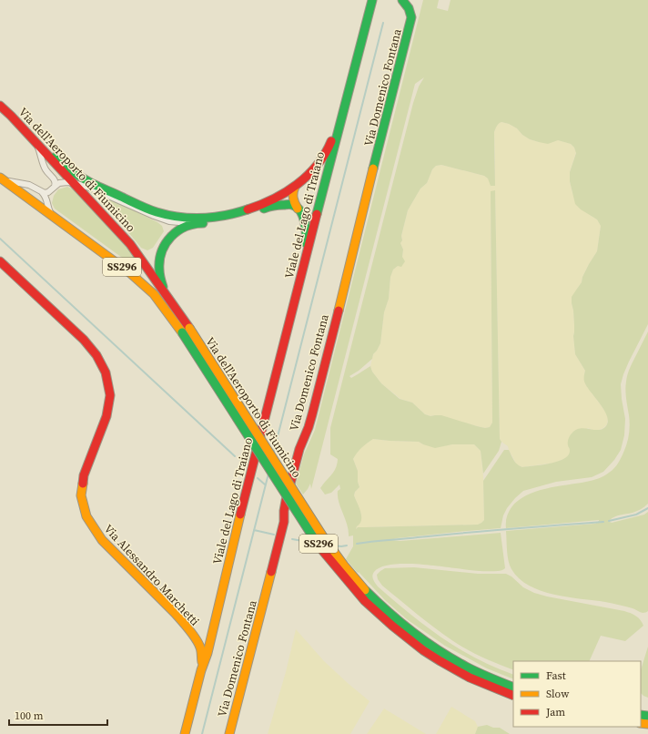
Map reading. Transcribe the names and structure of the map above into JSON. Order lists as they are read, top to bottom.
{
  "streets": {
    "street": [
      "Via Domenico Fontana",
      "Via dell'Aeroporto di Fiumicino",
      "Viale del Lago di Traiano",
      "SS296",
      "Via Alessandro Marchetti"
    ]
  },
  "crossings": [
    ["Viale del Lago di Traiano", "Via Alessandro Marchetti"]
  ],
  "legend": ["Fast", "Slow", "Jam"],
  "scale_bar": "100 m"
}
